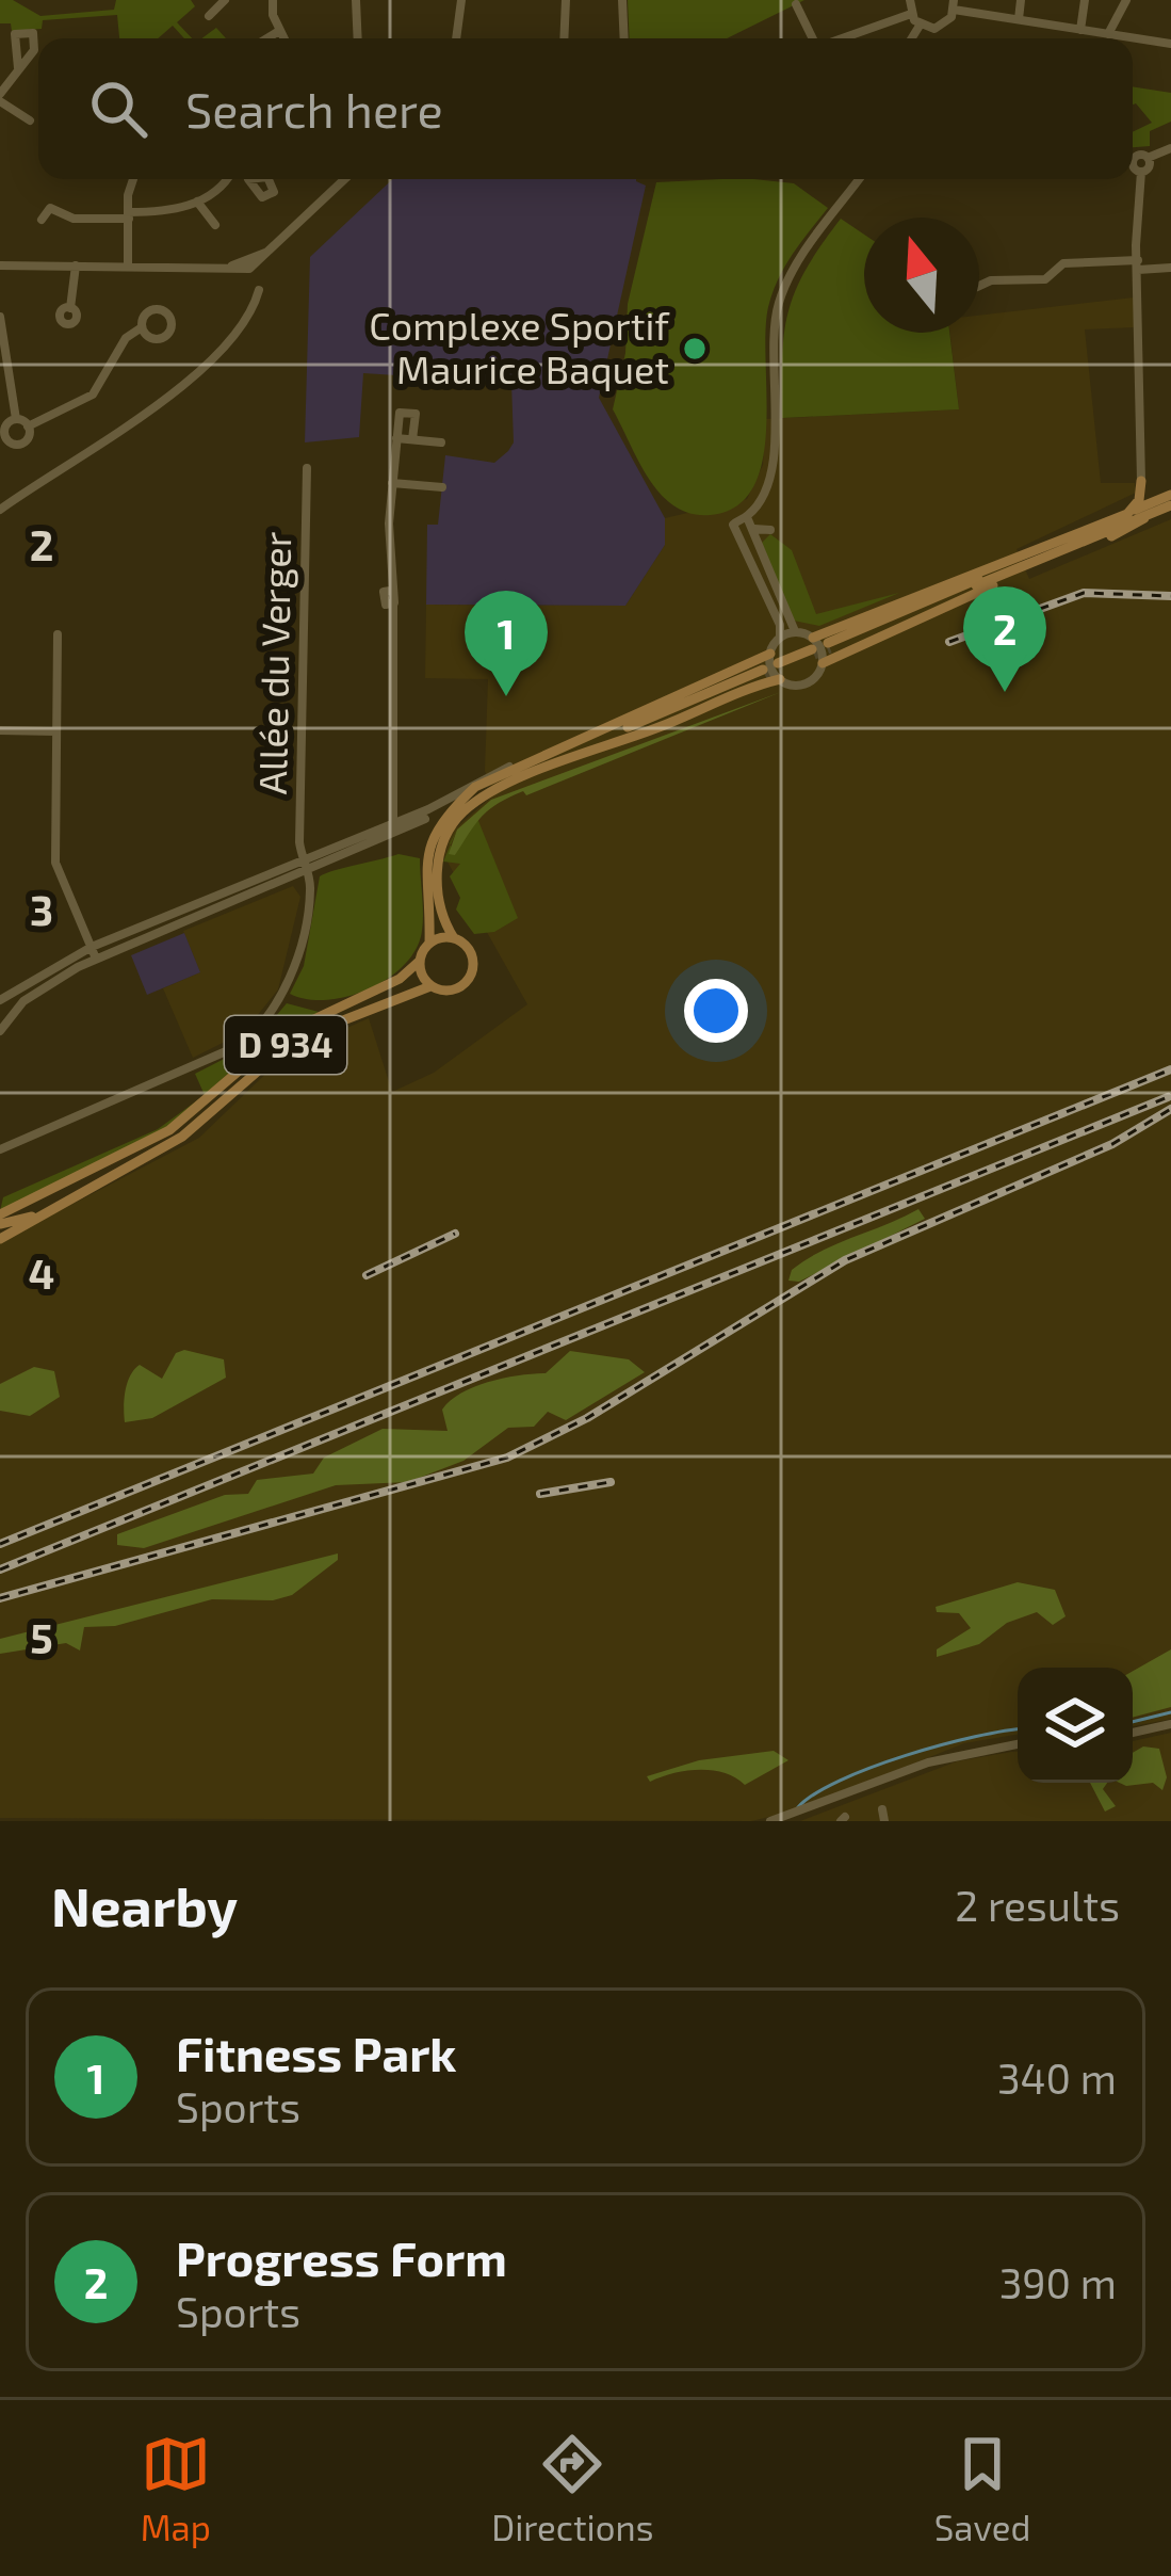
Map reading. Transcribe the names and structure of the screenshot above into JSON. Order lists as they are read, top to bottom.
{
  "streets": {
    "main road": ["D 934"],
    "street": ["Allée du Verger"]
  },
  "places": ["Complexe Sportif Maurice Baquet"],
  "north": "top",
  "page": {
    "search": "Search here",
    "pins": ["2", "1"],
    "heading": ["Nearby", "2 results"],
    "list": [
      {
        "mark": "1",
        "name": "Fitness Park",
        "note": "Sports",
        "value": "340 m"
      },
      {
        "mark": "2",
        "name": "Progress Form",
        "note": "Sports",
        "value": "390 m"
      }
    ],
    "nav": ["Map", "Directions", "Saved"]
  },
  "grid": {
    "rows": [
      "2",
      "3",
      "4",
      "5"
    ]
  }
}
